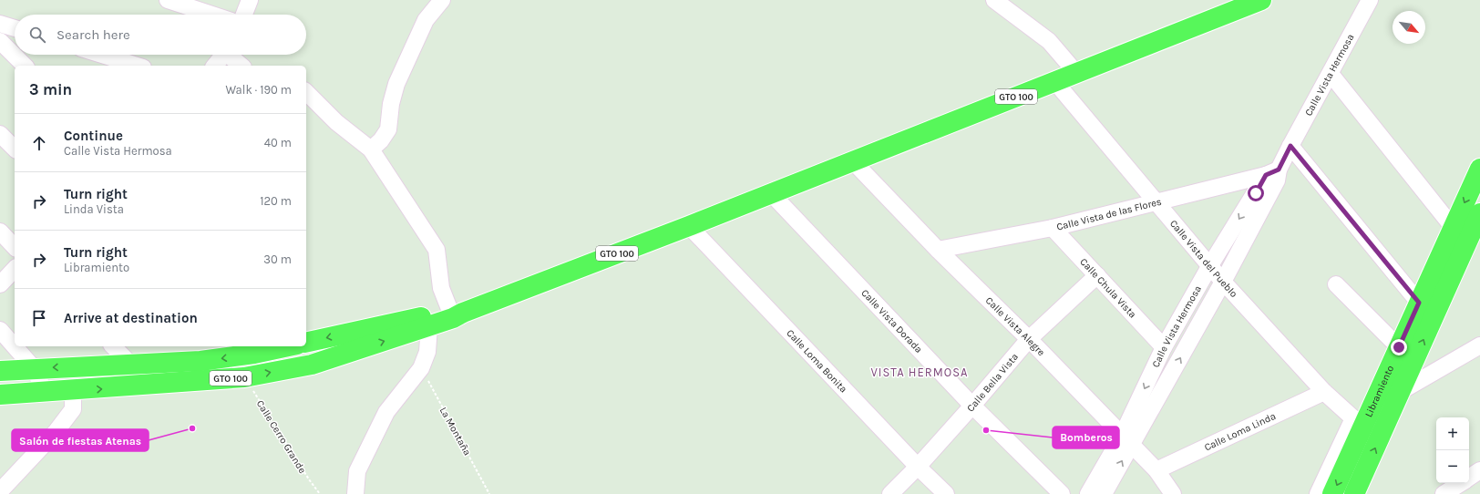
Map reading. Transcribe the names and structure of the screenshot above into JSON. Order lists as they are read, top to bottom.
{
  "streets": {
    "main road": ["GTO 100", "Libramiento"],
    "street": [
      "Calle Vista Hermosa",
      "Calle Vista de las Flores",
      "Calle Vista del Pueblo",
      "Calle Chula Vista",
      "Calle Vista Dorada",
      "Calle Vista Alegre",
      "Calle Loma Bonita",
      "Calle Bella Vista",
      "Calle Loma Linda"
    ],
    "path": ["La Montaña", "Calle Cerro Grande"]
  },
  "crossings": [
    ["Calle Vista Hermosa", "Calle Vista de las Flores"],
    ["Calle Vista Hermosa", "Calle Vista del Pueblo"],
    ["Calle Vista Hermosa", "Calle Chula Vista"],
    ["Calle Vista Hermosa", "Calle Vista Alegre"],
    ["GTO 100", "Calle Vista del Pueblo"],
    ["GTO 100", "Calle Vista Dorada"],
    ["GTO 100", "Calle Vista Alegre"],
    ["GTO 100", "Calle Loma Bonita"],
    ["GTO 100", "Calle Cerro Grande"],
    ["Calle Vista de las Flores", "Calle Vista del Pueblo"],
    ["Calle Vista de las Flores", "Calle Chula Vista"],
    ["Calle Vista de las Flores", "Calle Vista Alegre"],
    ["Calle Vista del Pueblo", "Libramiento"],
    ["Calle Vista del Pueblo", "Calle Loma Linda"],
    ["Calle Chula Vista", "Calle Bella Vista"],
    ["Calle Vista Dorada", "Calle Bella Vista"],
    ["Calle Vista Alegre", "Calle Bella Vista"],
    ["Calle Vista Alegre", "Calle Loma Linda"],
    ["Calle Loma Bonita", "Calle Bella Vista"]
  ],
  "districts": ["VISTA HERMOSA"],
  "places": ["Salón de fiestas Atenas", "Bomberos"],
  "north": "bottom right",
  "page": {
    "search": "Search here",
    "heading": ["3 min", "Walk · 190 m"],
    "list": [
      ["Continue", "Calle Vista Hermosa", "40 m"],
      ["Turn right", "Linda Vista", "120 m"],
      ["Turn right", "Libramiento", "30 m"],
      "Arrive at destination"
    ],
    "map_buttons": ["+", "−"]
  }
}
